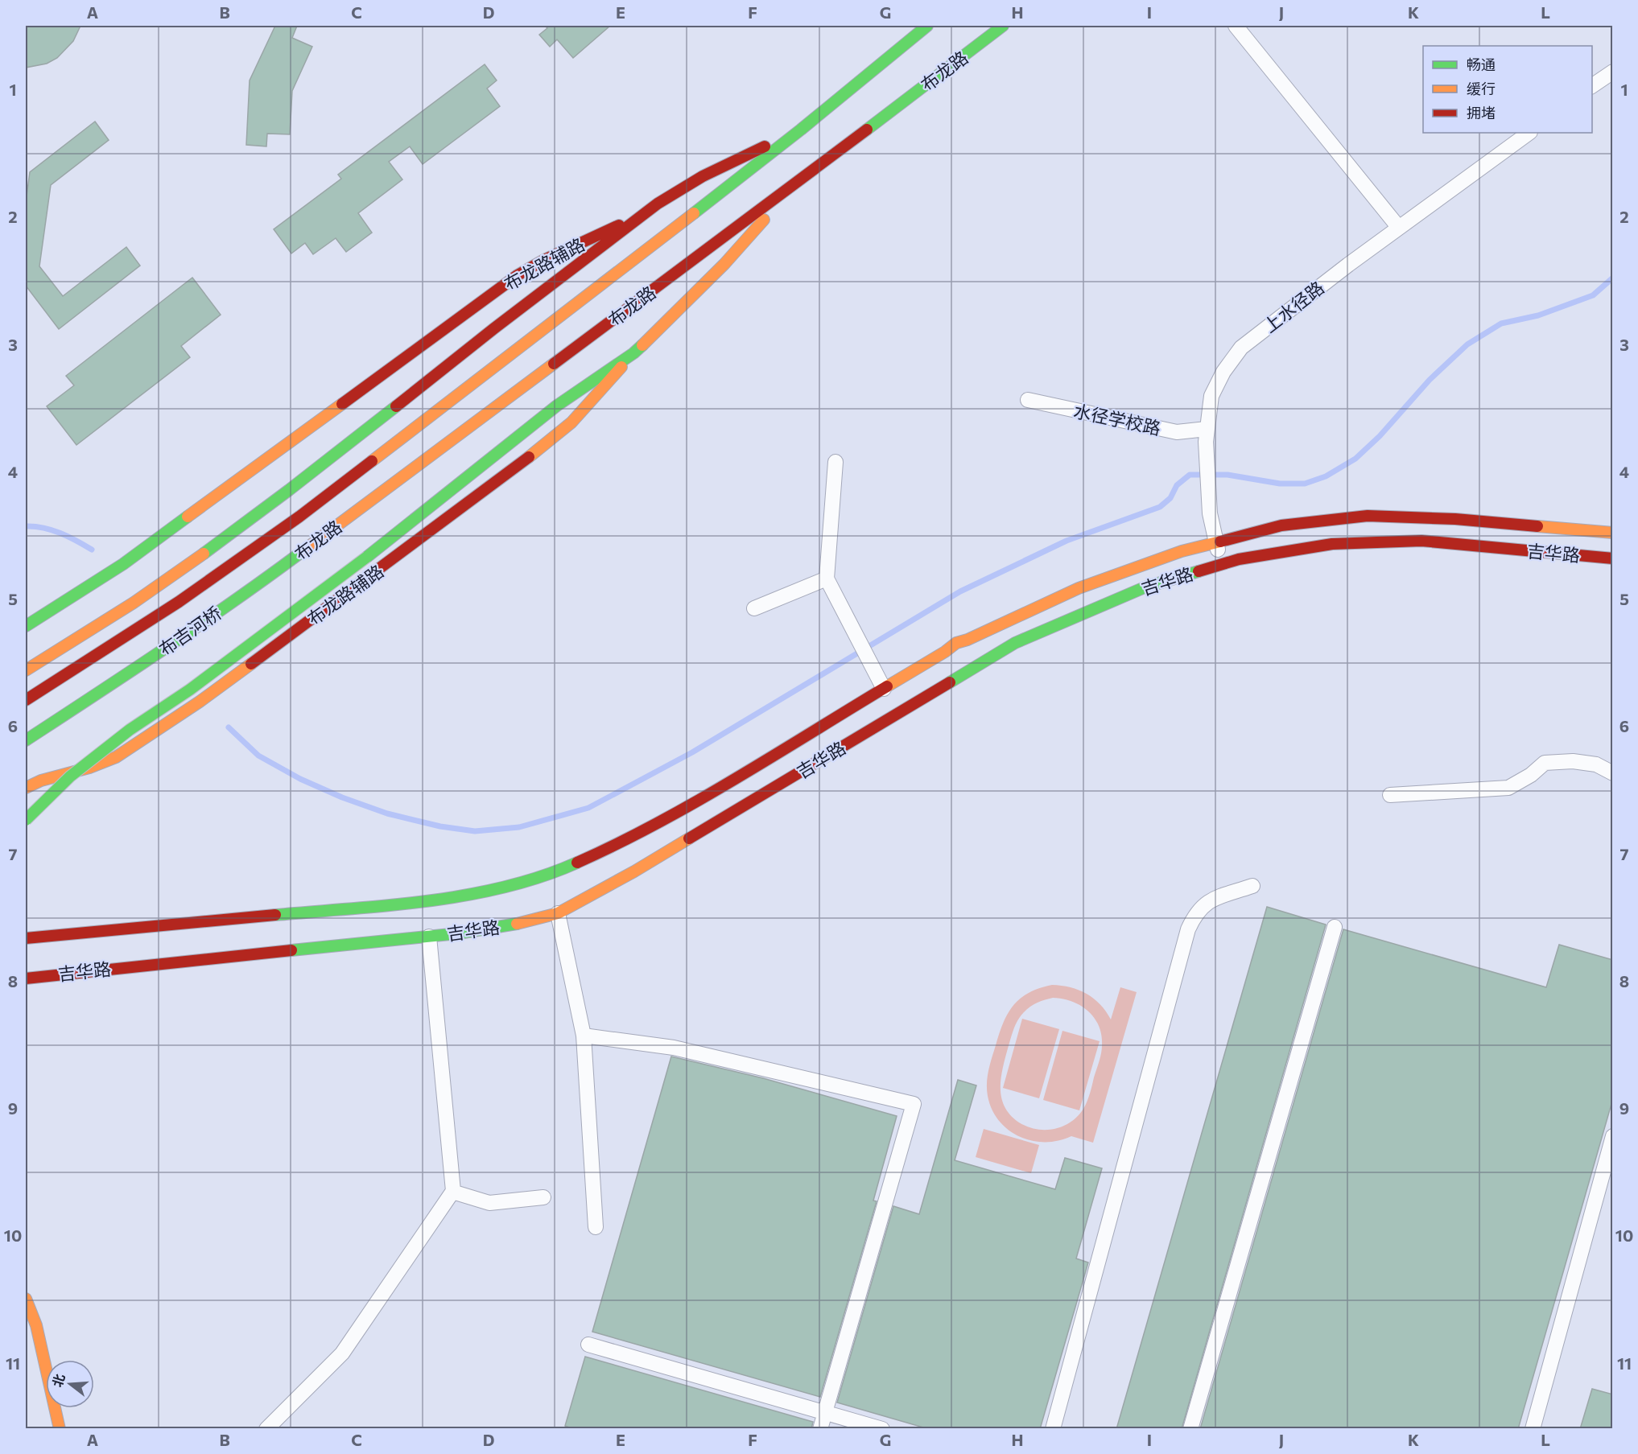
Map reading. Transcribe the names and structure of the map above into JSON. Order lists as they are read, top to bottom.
{
  "streets": {
    "main road": [
      "布龙路",
      "布龙路辅路",
      "吉华路",
      "布吉河桥"
    ],
    "street": ["上水径路", "水径学校路"]
  },
  "crossings": [
    ["布龙路", "布吉河桥"],
    ["上水径路", "水径学校路"],
    ["上水径路", "吉华路"]
  ],
  "legend": ["畅通", "缓行", "拥堵"],
  "north": "left",
  "grid": {
    "columns": [
      "A",
      "B",
      "C",
      "D",
      "E",
      "F",
      "G",
      "H",
      "I",
      "J",
      "K",
      "L"
    ],
    "rows": [
      "1",
      "2",
      "3",
      "4",
      "5",
      "6",
      "7",
      "8",
      "9",
      "10",
      "11"
    ]
  }
}
